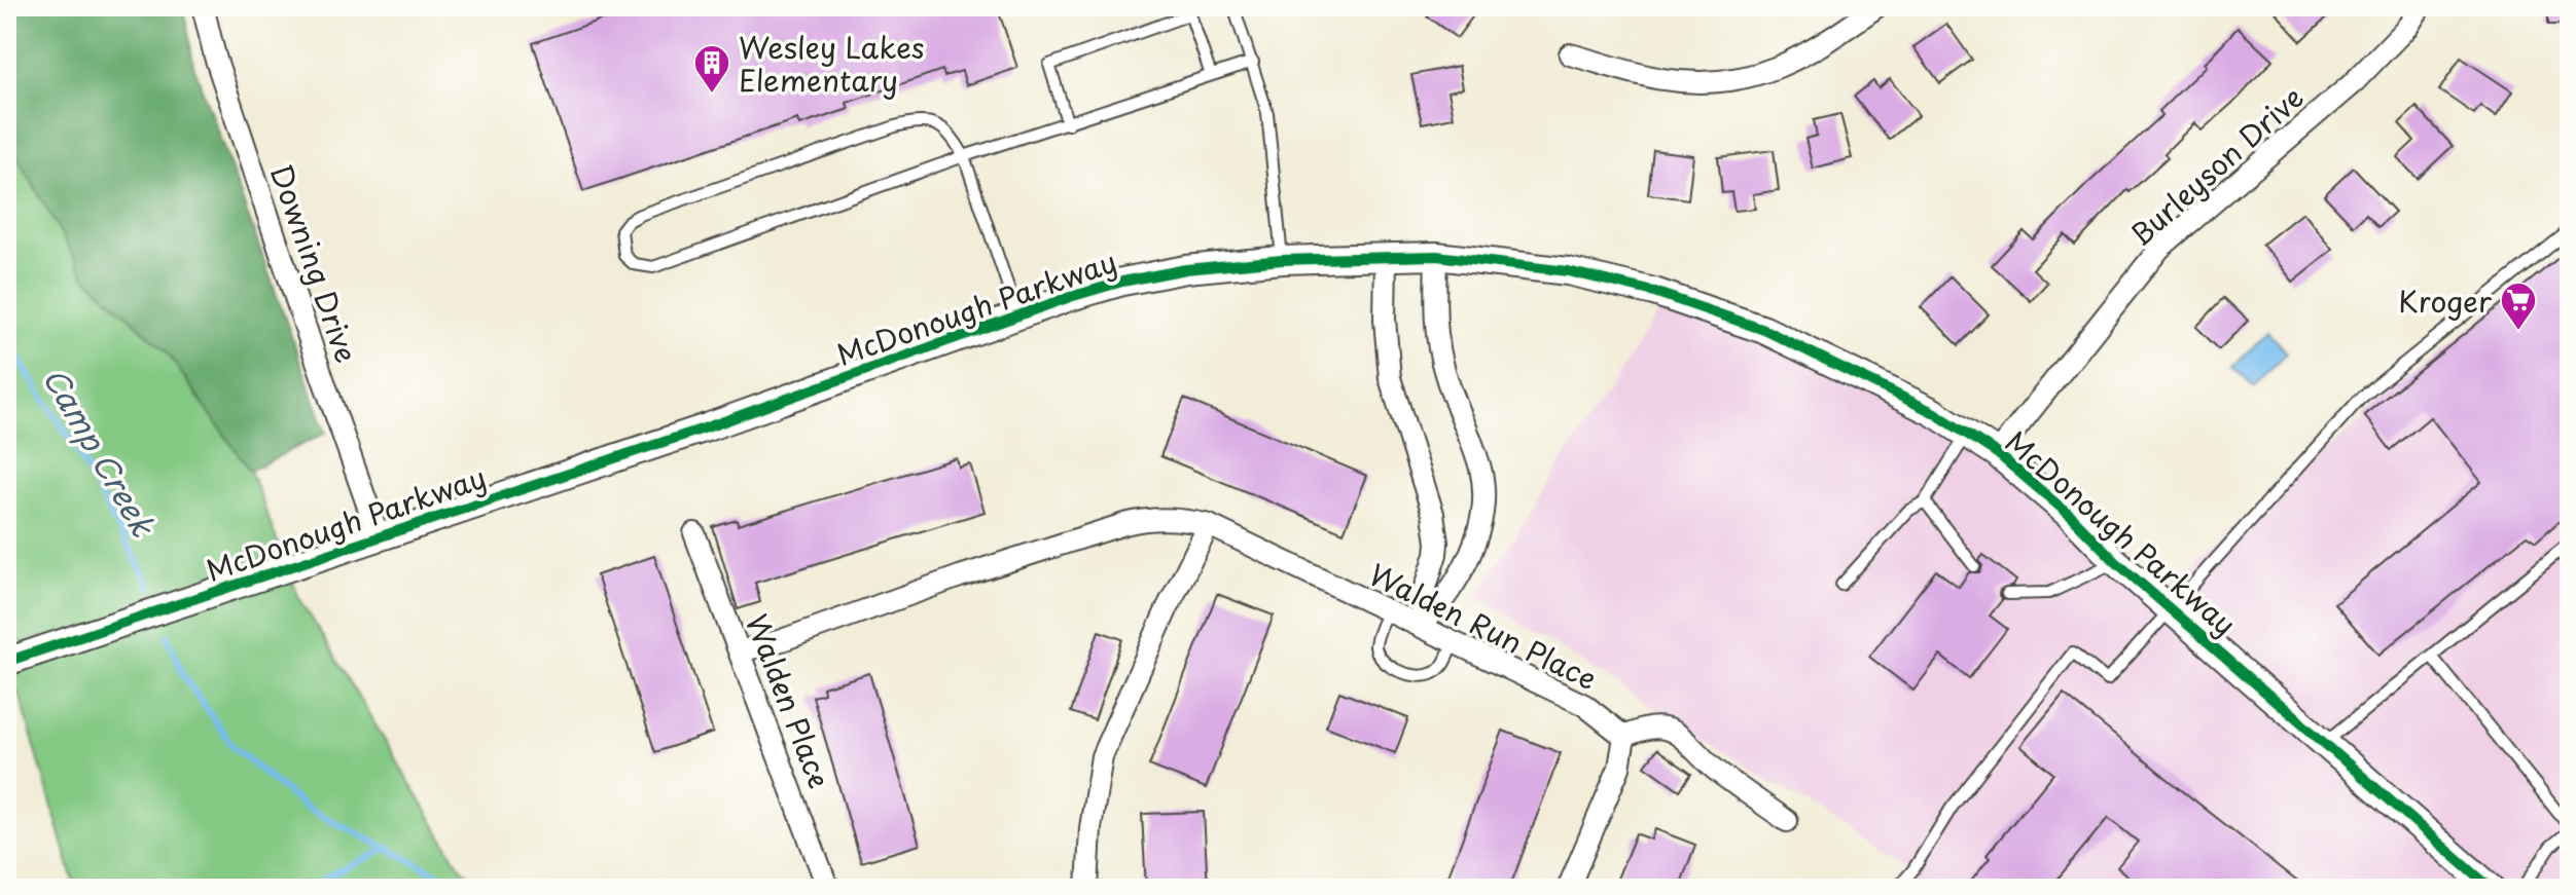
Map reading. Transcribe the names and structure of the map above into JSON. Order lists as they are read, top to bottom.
{
  "streets": {
    "street": [
      "Burleyson Drive",
      "Downing Drive",
      "McDonough Parkway",
      "Walden Run Place",
      "Walden Place"
    ]
  },
  "crossings": [
    ["Burleyson Drive", "McDonough Parkway"],
    ["Downing Drive", "McDonough Parkway"],
    ["McDonough Parkway", "Walden Run Place"],
    ["Walden Run Place", "Walden Place"]
  ],
  "water": ["Camp Creek"],
  "places": {
    "building": ["Wesley Lakes Elementary"],
    "supermarket": ["Kroger"]
  }
}
